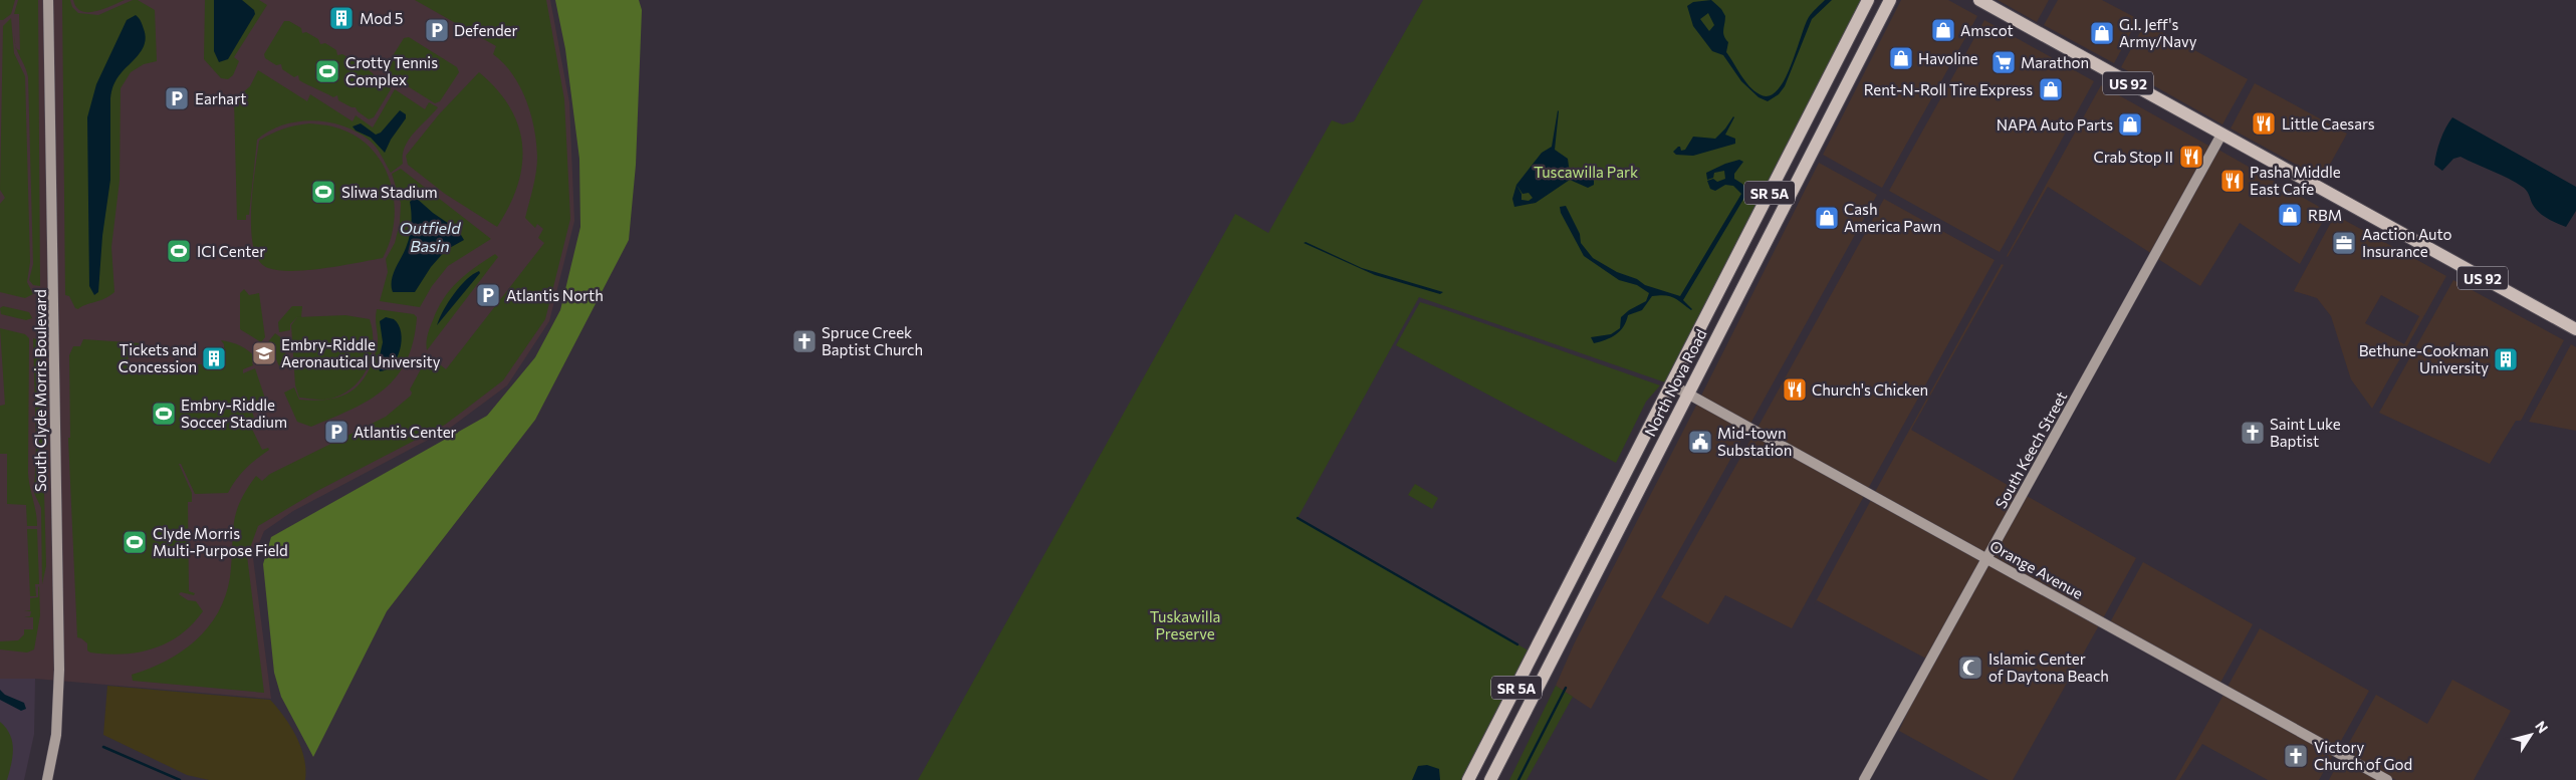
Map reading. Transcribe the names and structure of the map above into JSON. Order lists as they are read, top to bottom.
{
  "streets": {
    "main road": ["US 92", "SR 5A", "North Nova Road"],
    "street": ["South Clyde Morris Boulevard", "South Keech Street", "Orange Avenue"]
  },
  "crossings": [
    ["US 92", "South Keech Street"],
    ["North Nova Road", "Orange Avenue"],
    ["South Keech Street", "Orange Avenue"]
  ],
  "water": ["Outfield Basin"],
  "parks": ["Tuscawilla Park", "Tuskawilla Preserve"],
  "places": {
    "building": ["Mod 5", "Tickets and Concession", "Bethune-Cookman University"],
    "parking": [
      "Defender",
      "Earhart",
      "Atlantis North",
      "Atlantis Center"
    ],
    "shop": [
      "Amscot",
      "G.I. Jeff's Army/Navy",
      "Havoline",
      "Rent-N-Roll Tire Express",
      "NAPA Auto Parts",
      "RBM",
      "Cash America Pawn"
    ],
    "supermarket": ["Marathon"],
    "sports": [
      "Crotty Tennis Complex",
      "Sliwa Stadium",
      "ICI Center",
      "Embry-Riddle Soccer Stadium",
      "Clyde Morris Multi-Purpose Field"
    ],
    "restaurant": [
      "Little Caesars",
      "Crab Stop II",
      "Pasha Middle East Cafe",
      "Church's Chicken"
    ],
    "office": ["Aaction Auto Insurance"],
    "church": ["Spruce Creek Baptist Church", "Saint Luke Baptist", "Victory Church of God"],
    "school or university": ["Embry-Riddle Aeronautical University"],
    "public building": ["Mid-town Substation"],
    "mosque": ["Islamic Center of Daytona Beach"]
  },
  "north": "top right"
}
